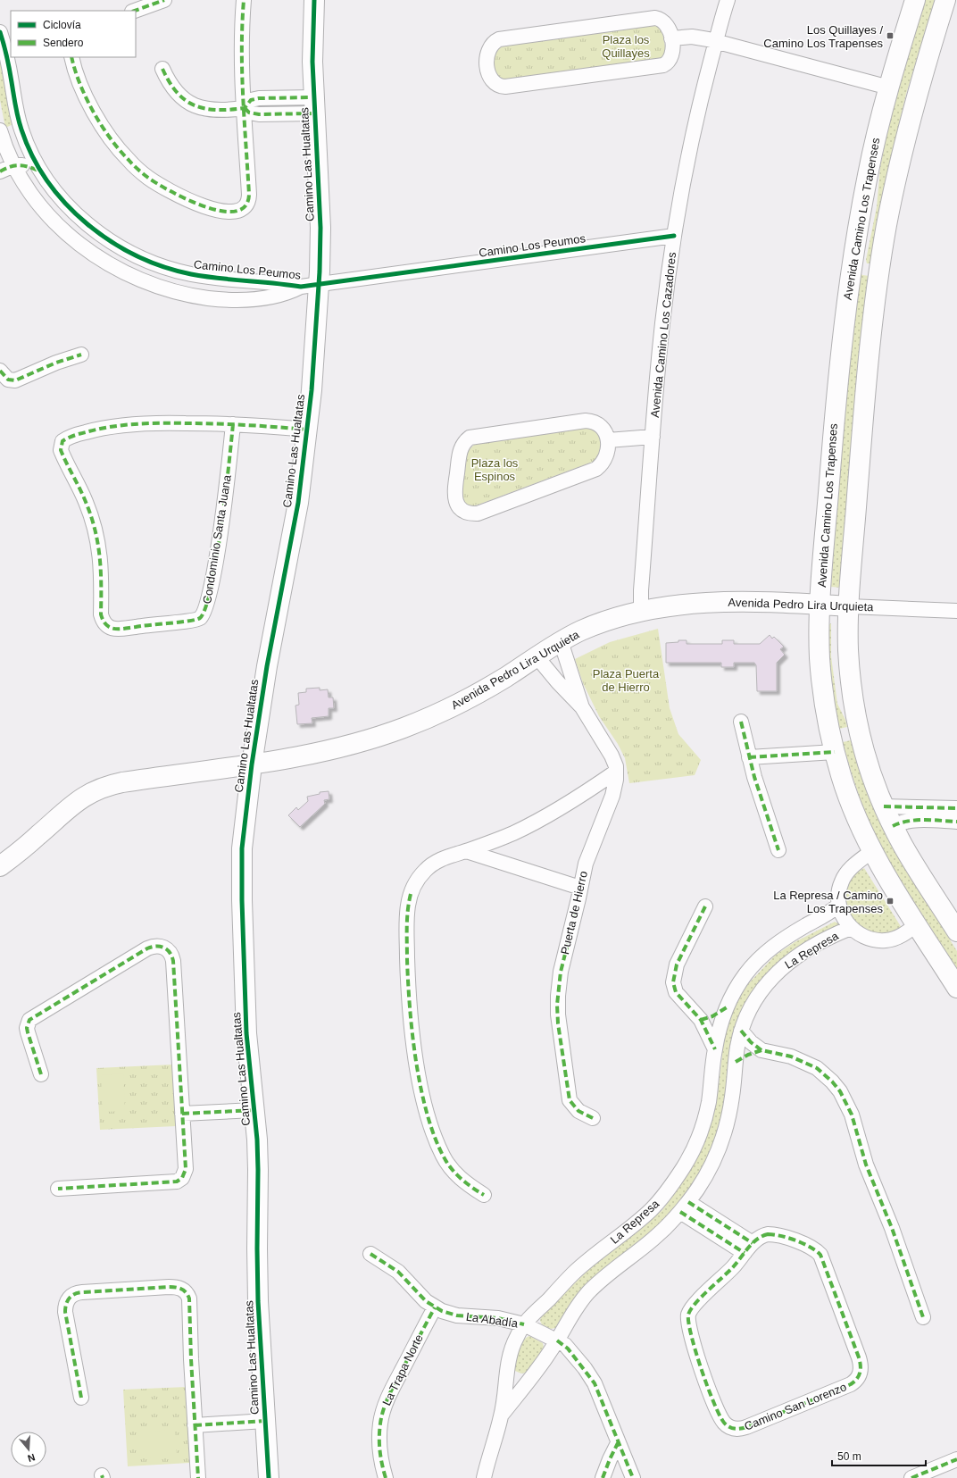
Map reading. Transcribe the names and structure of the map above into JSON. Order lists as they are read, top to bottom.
{
  "streets": {
    "main road": ["Camino Las Hualtatas", "Avenida Camino Los Trapenses", "Avenida Pedro Lira Urquieta"],
    "street": [
      "Camino Los Peumos",
      "Avenida Camino Los Cazadores",
      "Condominio Santa Juana",
      "Puerta de Hierro",
      "La Represa",
      "La Abadía",
      "La Trapa Norte",
      "Camino San Lorenzo"
    ]
  },
  "crossings": [
    ["Camino Las Hualtatas", "Camino Los Peumos"],
    ["Camino Las Hualtatas", "Condominio Santa Juana"],
    ["Camino Las Hualtatas", "Avenida Pedro Lira Urquieta"],
    ["Avenida Camino Los Trapenses", "Avenida Pedro Lira Urquieta"],
    ["Avenida Camino Los Trapenses", "La Represa"],
    ["Camino Los Peumos", "Avenida Camino Los Cazadores"],
    ["Avenida Camino Los Cazadores", "Avenida Pedro Lira Urquieta"],
    ["Avenida Pedro Lira Urquieta", "Puerta de Hierro"],
    ["La Represa", "La Abadía"],
    ["La Abadía", "La Trapa Norte"]
  ],
  "parks": ["Plaza los Quillayes", "Plaza los Espinos", "Plaza Puerta de Hierro"],
  "places": {
    "transit": ["Los Quillayes / Camino Los Trapenses", "La Represa / Camino Los Trapenses"]
  },
  "legend": ["Ciclovía", "Sendero"],
  "scale_bar": "50 m",
  "north": "bottom"
}
